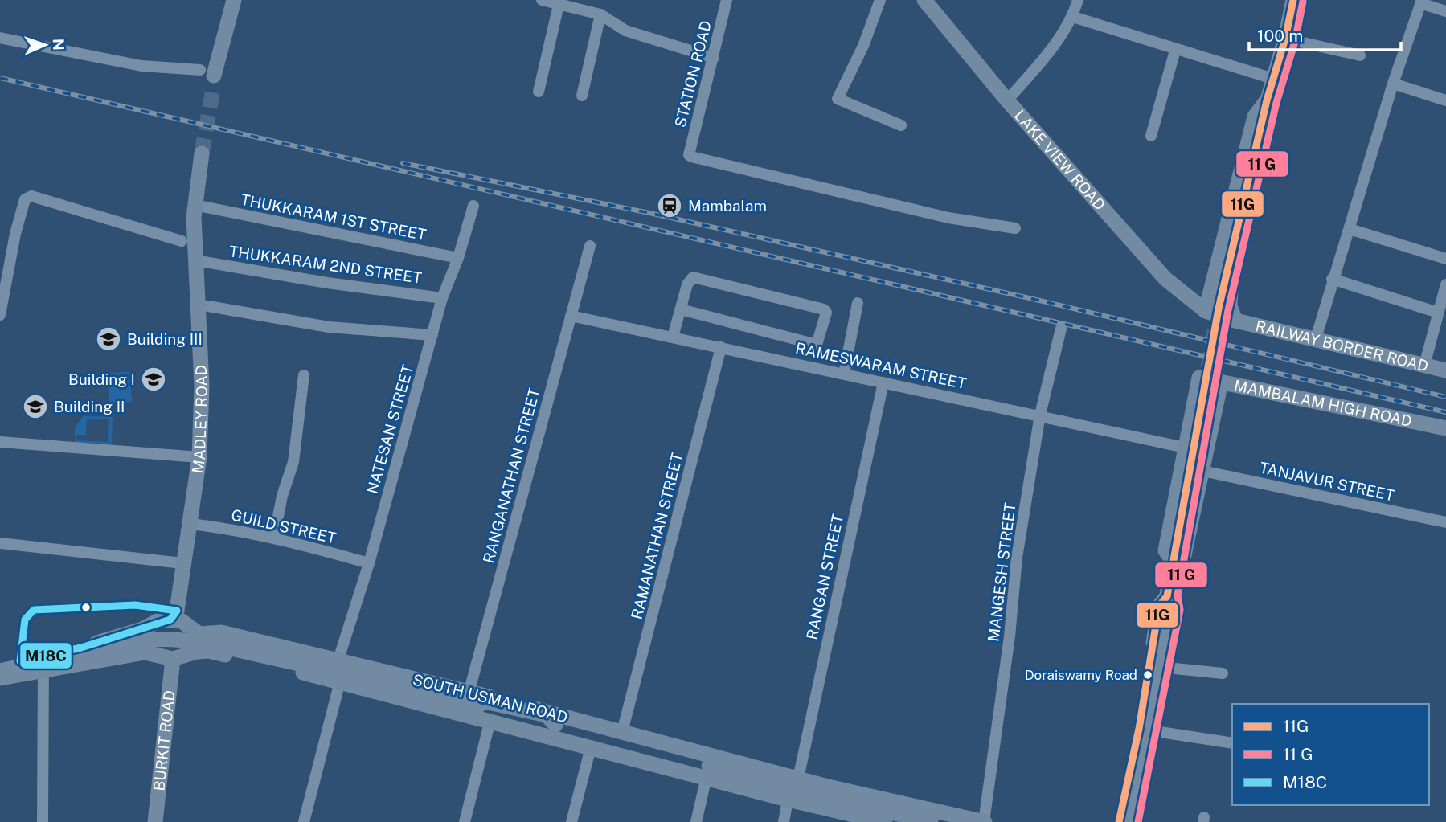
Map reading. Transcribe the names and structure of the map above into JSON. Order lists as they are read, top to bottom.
{
  "streets": {
    "street": [
      "STATION ROAD",
      "LAKE VIEW ROAD",
      "THUKKARAM 1ST STREET",
      "THUKKARAM 2ND STREET",
      "RAILWAY BORDER ROAD",
      "RAMESWARAM STREET",
      "MAMBALAM HIGH ROAD",
      "MADLEY ROAD",
      "NATESAN STREET",
      "RANGANATHAN STREET",
      "TANJAVUR STREET",
      "GUILD STREET",
      "RAMANATHAN STREET",
      "MANGESH STREET",
      "RANGAN STREET",
      "SOUTH USMAN ROAD",
      "BURKIT ROAD"
    ]
  },
  "crossings": [
    ["LAKE VIEW ROAD", "RAILWAY BORDER ROAD"],
    ["THUKKARAM 1ST STREET", "MADLEY ROAD"],
    ["THUKKARAM 1ST STREET", "NATESAN STREET"],
    ["THUKKARAM 2ND STREET", "NATESAN STREET"],
    ["RAMESWARAM STREET", "MAMBALAM HIGH ROAD"],
    ["RAMESWARAM STREET", "RANGANATHAN STREET"],
    ["RAMESWARAM STREET", "RAMANATHAN STREET"],
    ["RAMESWARAM STREET", "MANGESH STREET"],
    ["RAMESWARAM STREET", "RANGAN STREET"],
    ["MADLEY ROAD", "GUILD STREET"],
    ["MADLEY ROAD", "SOUTH USMAN ROAD"],
    ["MADLEY ROAD", "BURKIT ROAD"],
    ["NATESAN STREET", "GUILD STREET"],
    ["NATESAN STREET", "SOUTH USMAN ROAD"],
    ["RANGANATHAN STREET", "SOUTH USMAN ROAD"],
    ["RAMANATHAN STREET", "SOUTH USMAN ROAD"],
    ["MANGESH STREET", "SOUTH USMAN ROAD"],
    ["RANGAN STREET", "SOUTH USMAN ROAD"],
    ["SOUTH USMAN ROAD", "BURKIT ROAD"]
  ],
  "places": {
    "station": ["Mambalam"],
    "school or university": ["Building III", "Building I", "Building II"],
    "other": ["Doraiswamy Road"]
  },
  "lines": ["transit line 11G", "transit line M18C"],
  "legend": ["11G", "11 G", "M18C"],
  "scale_bar": "100 m",
  "north": "right"
}
